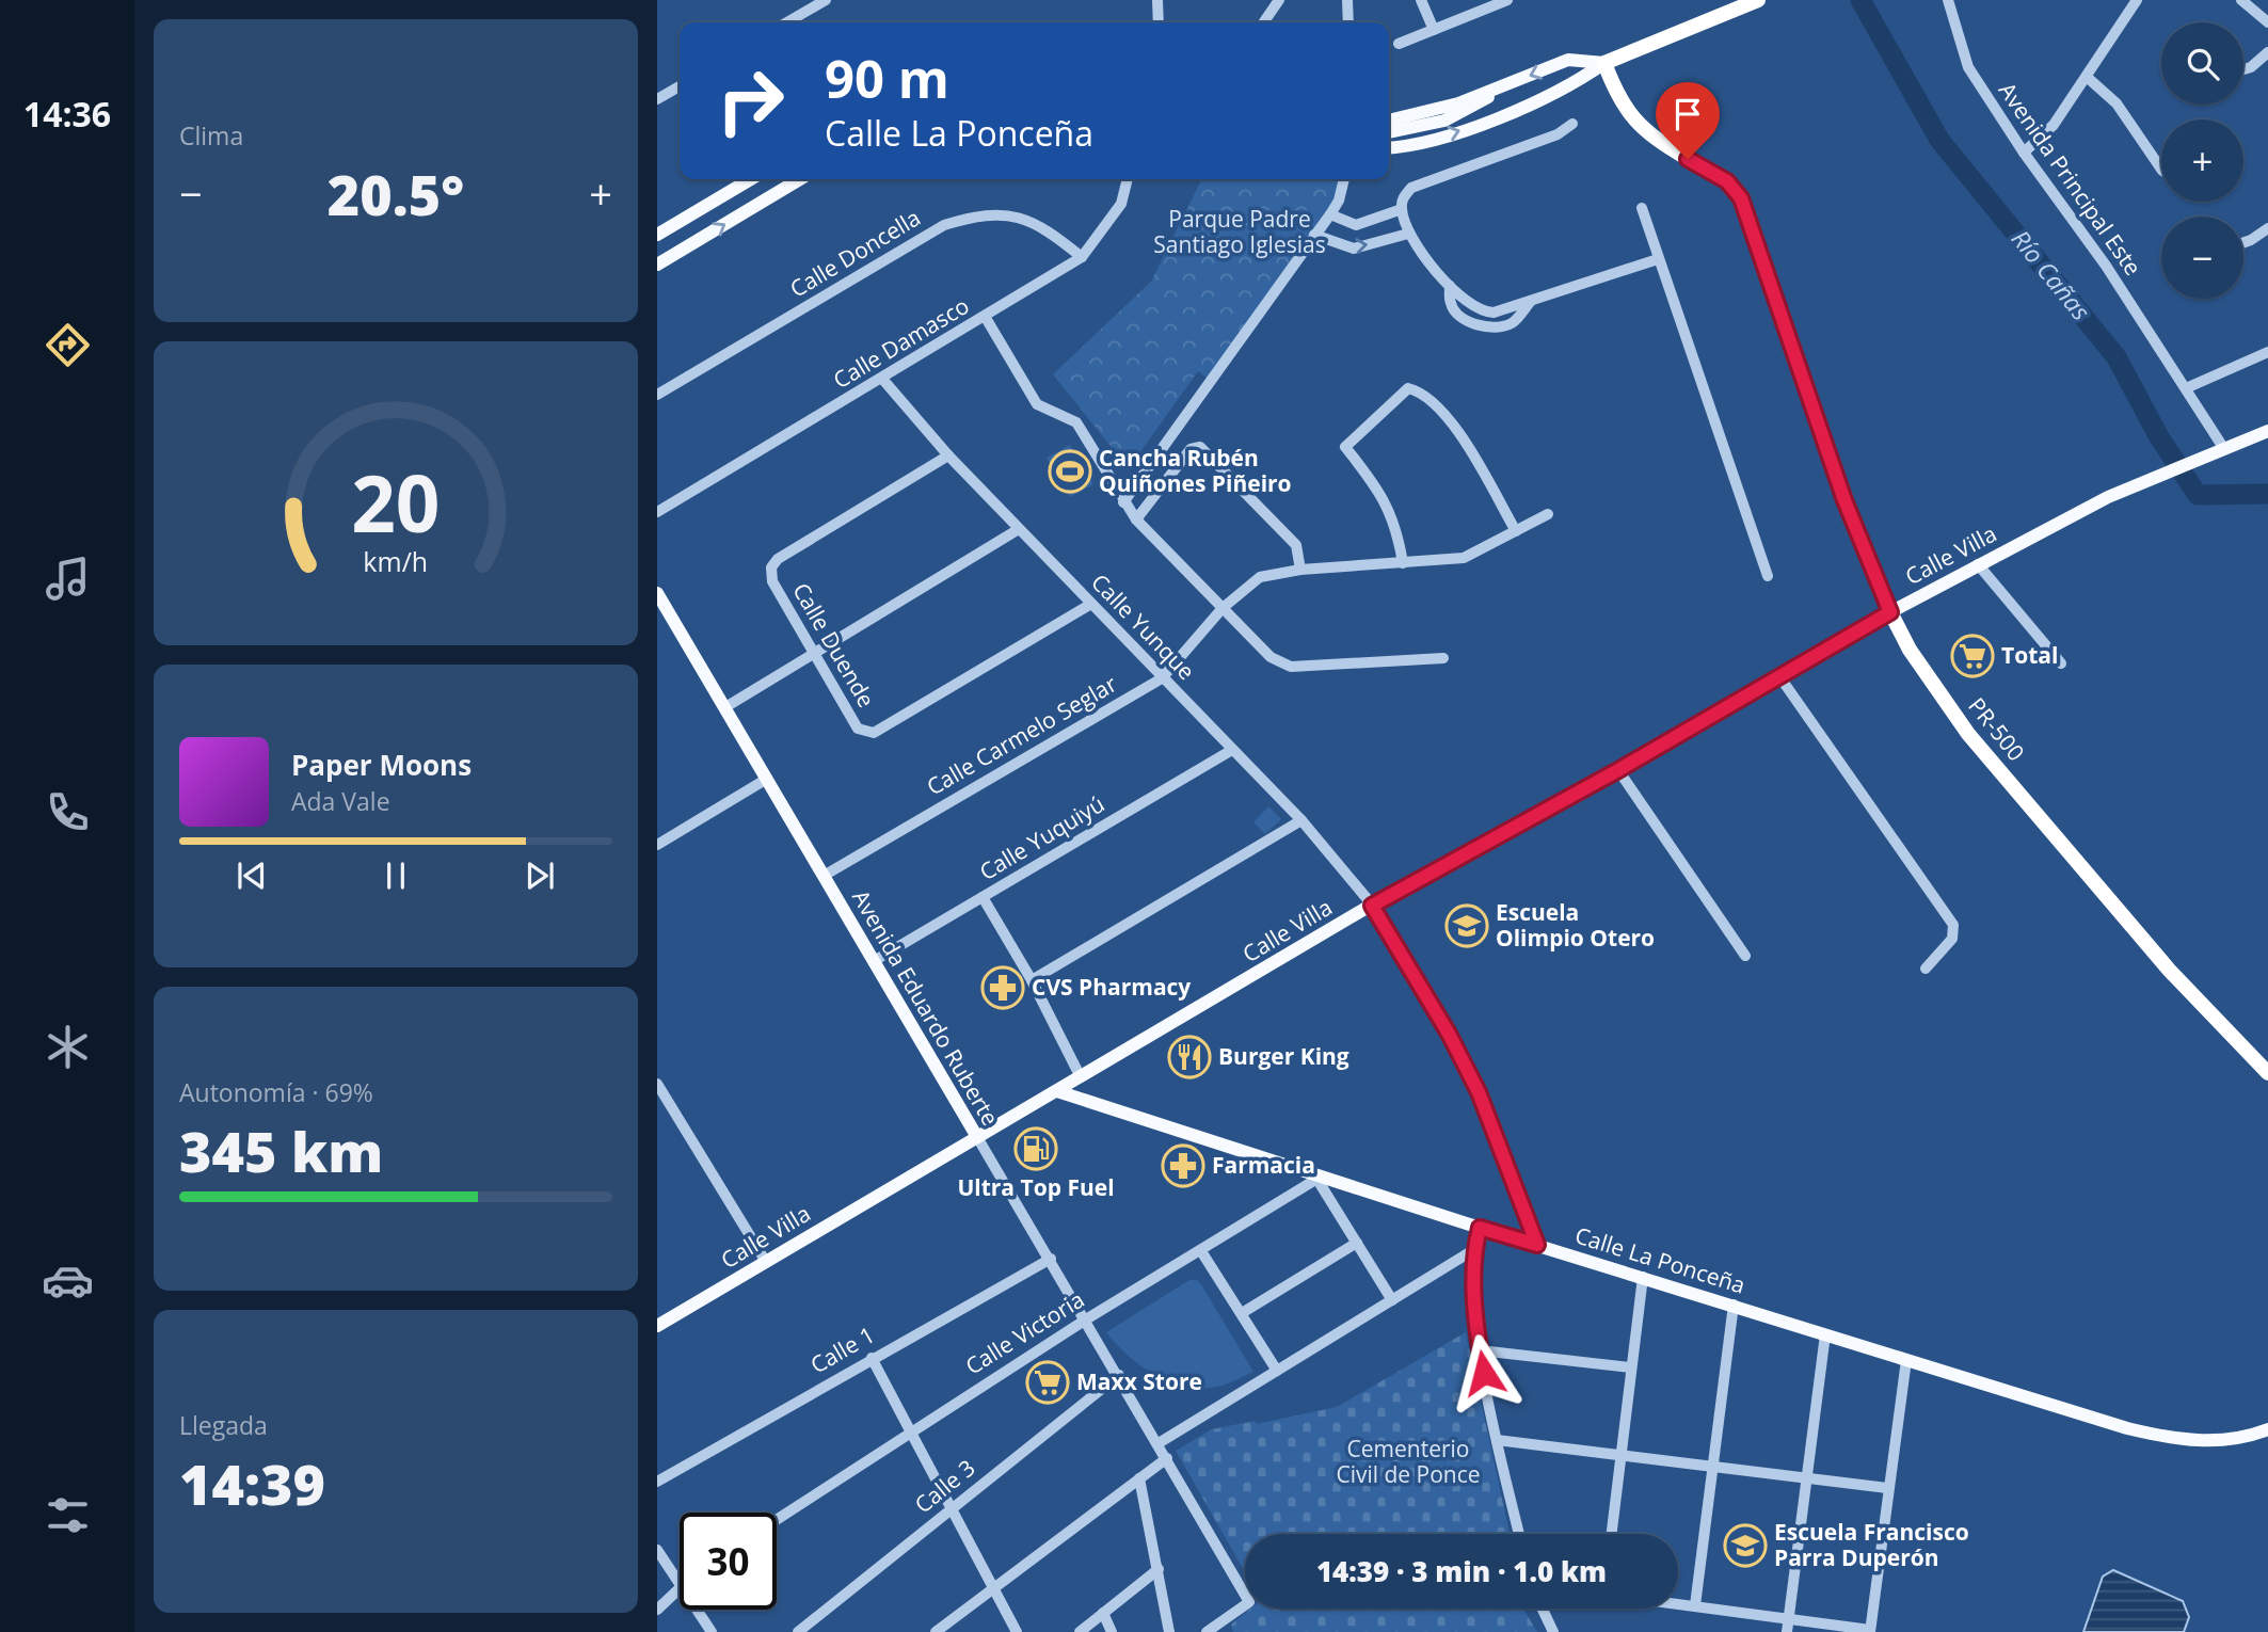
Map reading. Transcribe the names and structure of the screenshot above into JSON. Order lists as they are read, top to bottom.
{
  "streets": {
    "highway": ["PR-500"],
    "main road": ["Calle Villa", "Avenida Eduardo Ruberte", "Calle La Ponceña"],
    "street": [
      "Avenida Principal Este",
      "Calle Doncella",
      "Calle Damasco",
      "Calle Yunque",
      "Calle Duende",
      "Calle Carmelo Seglar",
      "Calle Yuquiyú",
      "Calle Victoria",
      "Calle 1",
      "Calle 3"
    ]
  },
  "crossings": [
    ["Avenida Principal Este", "Calle Villa"],
    ["Calle Doncella", "Calle Damasco"],
    ["Calle Damasco", "Calle Yunque"],
    ["Calle Villa", "Calle Yunque"],
    ["Calle Villa", "PR-500"],
    ["Calle Villa", "Avenida Eduardo Ruberte"],
    ["Calle Villa", "Calle La Ponceña"],
    ["Calle Yunque", "Calle Duende"],
    ["Calle Yunque", "Calle Carmelo Seglar"],
    ["Calle Yunque", "Calle Yuquiyú"],
    ["Calle Yunque", "Calle La Ponceña"],
    ["Calle Carmelo Seglar", "Avenida Eduardo Ruberte"],
    ["Calle Yuquiyú", "Avenida Eduardo Ruberte"],
    ["Avenida Eduardo Ruberte", "Calle Victoria"],
    ["Avenida Eduardo Ruberte", "Calle 1"],
    ["Avenida Eduardo Ruberte", "Calle 3"],
    ["Calle La Ponceña", "Calle Victoria"]
  ],
  "water": ["Río Cañas"],
  "parks": ["Parque Padre Santiago Iglesias", "Cementerio Civil de Ponce"],
  "places": {
    "sports": ["Cancha Rubén Quiñones Piñeiro"],
    "supermarket": ["Total", "Maxx Store"],
    "school or university": ["Escuela Olimpio Otero", "Escuela Francisco Parra Duperón"],
    "pharmacy": ["CVS Pharmacy", "Farmacia"],
    "restaurant": ["Burger King"],
    "fuel station": ["Ultra Top Fuel"]
  },
  "page": {
    "tabs": "14:36",
    "tile": [
      "Clima",
      ["Autonomía · 69%", "345 km"],
      ["Llegada", "14:39"]
    ],
    "map_buttons": ["+", "−"],
    "turn": ["90 m", "Calle La Ponceña"],
    "heat": ["−", "20.5°", "+"],
    "song": ["Paper Moons", "Ada Vale"],
    "limit": "30",
    "trip": "14:39 · 3 min · 1.0 km",
    "gauge": ["20", "km/h"]
  }
}
